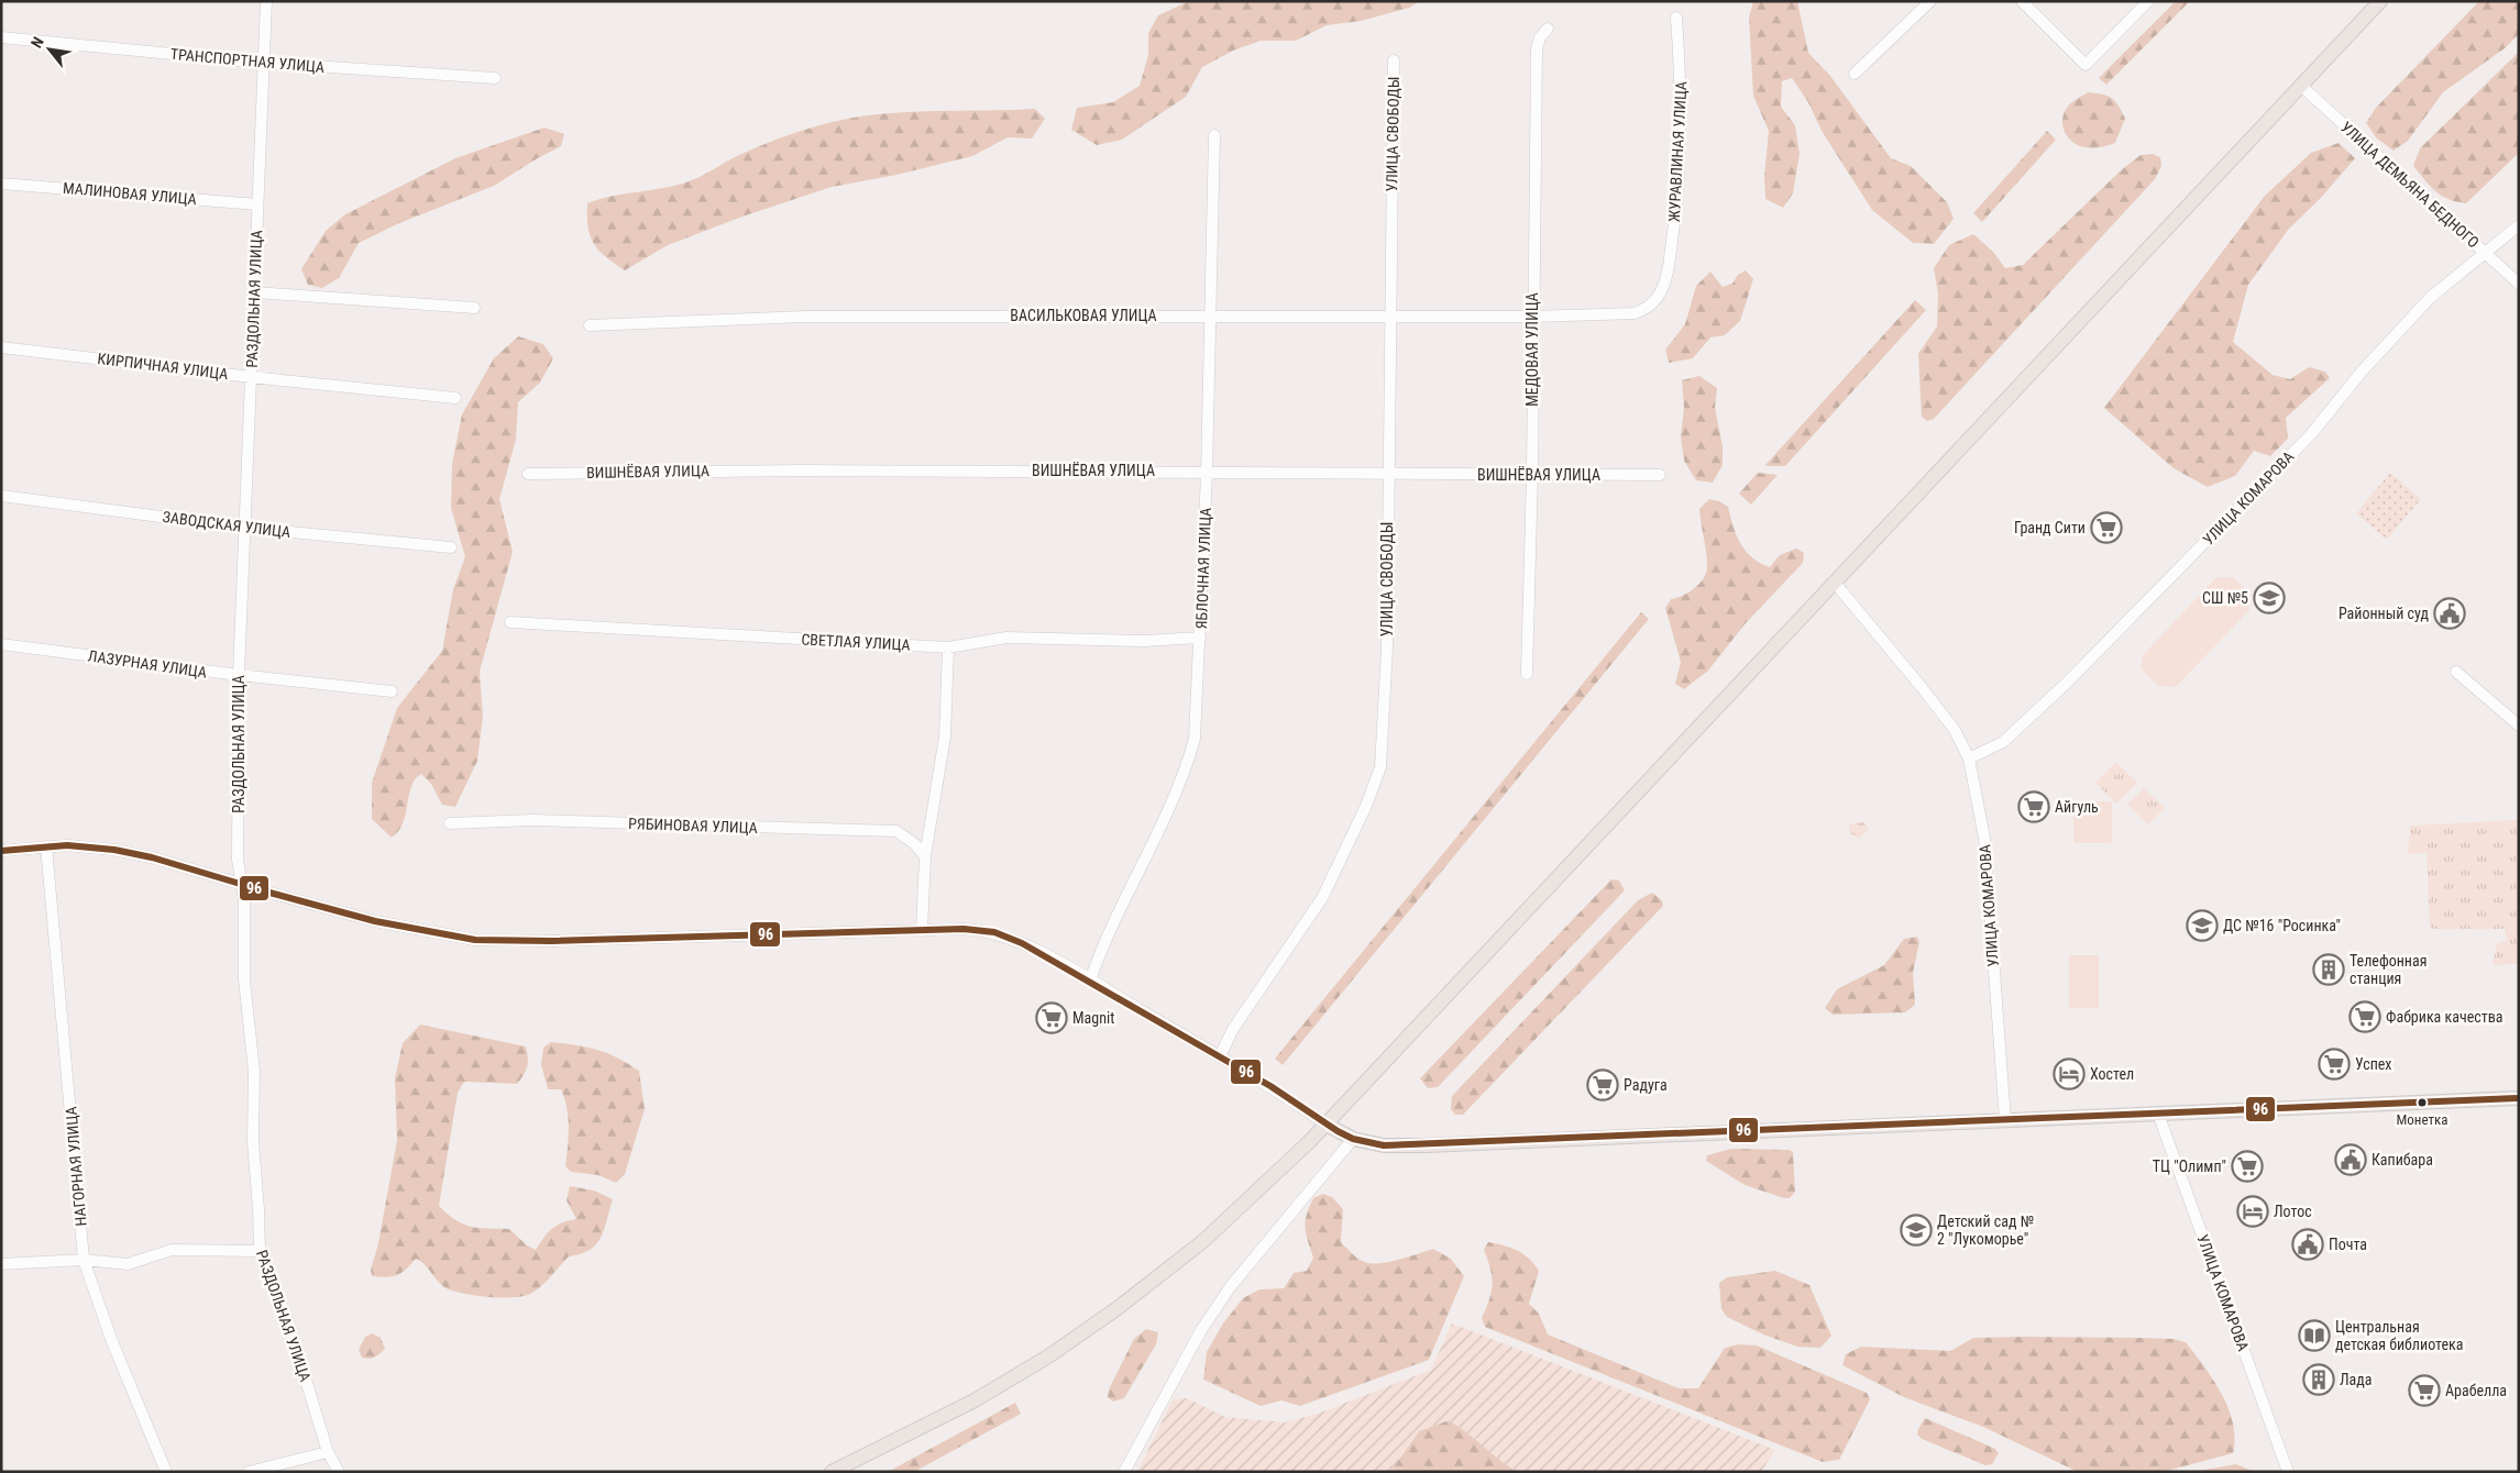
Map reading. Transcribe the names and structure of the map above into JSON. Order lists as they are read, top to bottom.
{
  "streets": {
    "street": [
      "ТРАНСПОРТНАЯ УЛИЦА",
      "УЛИЦА СВОБОДЫ",
      "ЖУРАВЛИНАЯ УЛИЦА",
      "УЛИЦА ДЕМЬЯНА БЕДНОГО",
      "МАЛИНОВАЯ УЛИЦА",
      "РАЗДОЛЬНАЯ УЛИЦА",
      "ВАСИЛЬКОВАЯ УЛИЦА",
      "МЕДОВАЯ УЛИЦА",
      "КИРПИЧНАЯ УЛИЦА",
      "ВИШНЁВАЯ УЛИЦА",
      "УЛИЦА КОМАРОВА",
      "ЗАВОДСКАЯ УЛИЦА",
      "ЯБЛОЧНАЯ УЛИЦА",
      "СВЕТЛАЯ УЛИЦА",
      "ЛАЗУРНАЯ УЛИЦА",
      "РЯБИНОВАЯ УЛИЦА",
      "НАГОРНАЯ УЛИЦА"
    ]
  },
  "crossings": [
    ["ТРАНСПОРТНАЯ УЛИЦА", "РАЗДОЛЬНАЯ УЛИЦА"],
    ["УЛИЦА СВОБОДЫ", "ВАСИЛЬКОВАЯ УЛИЦА"],
    ["УЛИЦА СВОБОДЫ", "ВИШНЁВАЯ УЛИЦА"],
    ["ЖУРАВЛИНАЯ УЛИЦА", "ВАСИЛЬКОВАЯ УЛИЦА"],
    ["УЛИЦА ДЕМЬЯНА БЕДНОГО", "УЛИЦА КОМАРОВА"],
    ["МАЛИНОВАЯ УЛИЦА", "РАЗДОЛЬНАЯ УЛИЦА"],
    ["РАЗДОЛЬНАЯ УЛИЦА", "КИРПИЧНАЯ УЛИЦА"],
    ["РАЗДОЛЬНАЯ УЛИЦА", "ЗАВОДСКАЯ УЛИЦА"],
    ["РАЗДОЛЬНАЯ УЛИЦА", "ЛАЗУРНАЯ УЛИЦА"],
    ["ВАСИЛЬКОВАЯ УЛИЦА", "МЕДОВАЯ УЛИЦА"],
    ["ВАСИЛЬКОВАЯ УЛИЦА", "ЯБЛОЧНАЯ УЛИЦА"],
    ["МЕДОВАЯ УЛИЦА", "ВИШНЁВАЯ УЛИЦА"],
    ["ВИШНЁВАЯ УЛИЦА", "ЯБЛОЧНАЯ УЛИЦА"],
    ["ЯБЛОЧНАЯ УЛИЦА", "СВЕТЛАЯ УЛИЦА"]
  ],
  "places": {
    "supermarket": [
      "Гранд Сити",
      "Айгуль",
      "Фабрика качества",
      "Magnit",
      "Успех",
      "Радуга",
      "ТЦ \"Олимп\"",
      "Арабелла"
    ],
    "school or university": ["СШ №5", "ДС №16 \"Росинка\"", "Детский сад № 2 \"Лукоморье\""],
    "public building": ["Районный суд", "Капибара", "Почта"],
    "building": ["Телефонная станция", "Лада"],
    "hotel": ["Хостел", "Лотос"],
    "other": ["Монетка"],
    "library": ["Центральная детская библиотека"]
  },
  "lines": ["transit line 96"],
  "north": "top left"
}
